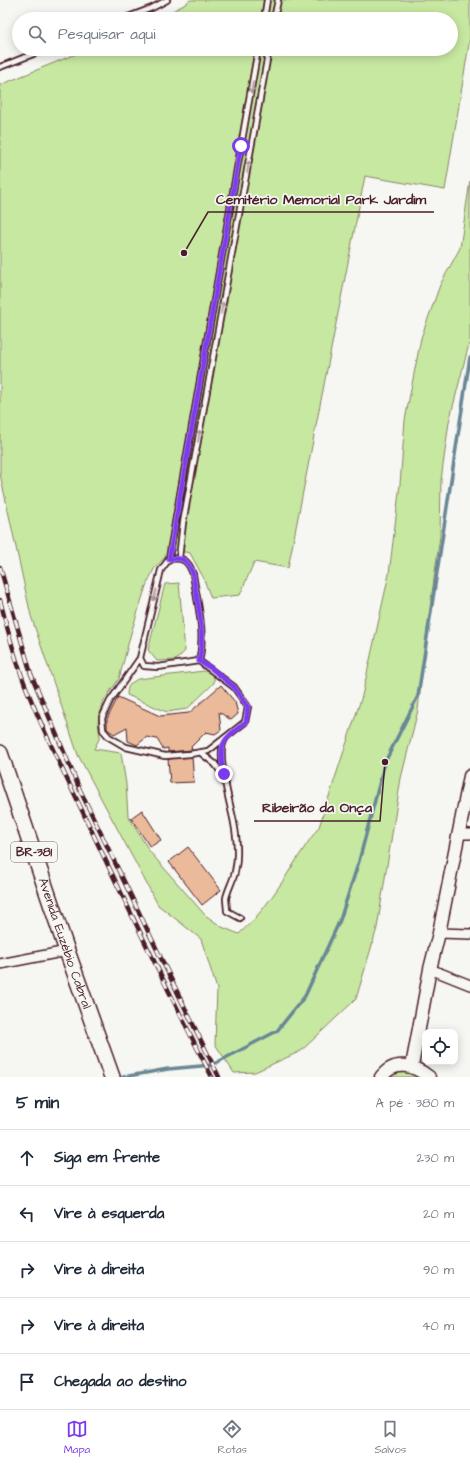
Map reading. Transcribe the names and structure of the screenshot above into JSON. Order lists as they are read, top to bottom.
{
  "streets": {
    "main road": ["BR-381", "Avenida Euzébio Cabral"]
  },
  "places": ["Cemitério Memorial Park Jardim", "Ribeirão da Onça"],
  "page": {
    "search": "Pesquisar aqui",
    "heading": ["5 min", "A pé · 380 m"],
    "list": [
      ["Siga em frente", "230 m"],
      ["Vire à esquerda", "20 m"],
      ["Vire à direita", "90 m"],
      ["Vire à direita", "40 m"],
      "Chegada ao destino"
    ],
    "nav": ["Mapa", "Rotas", "Salvos"]
  }
}
